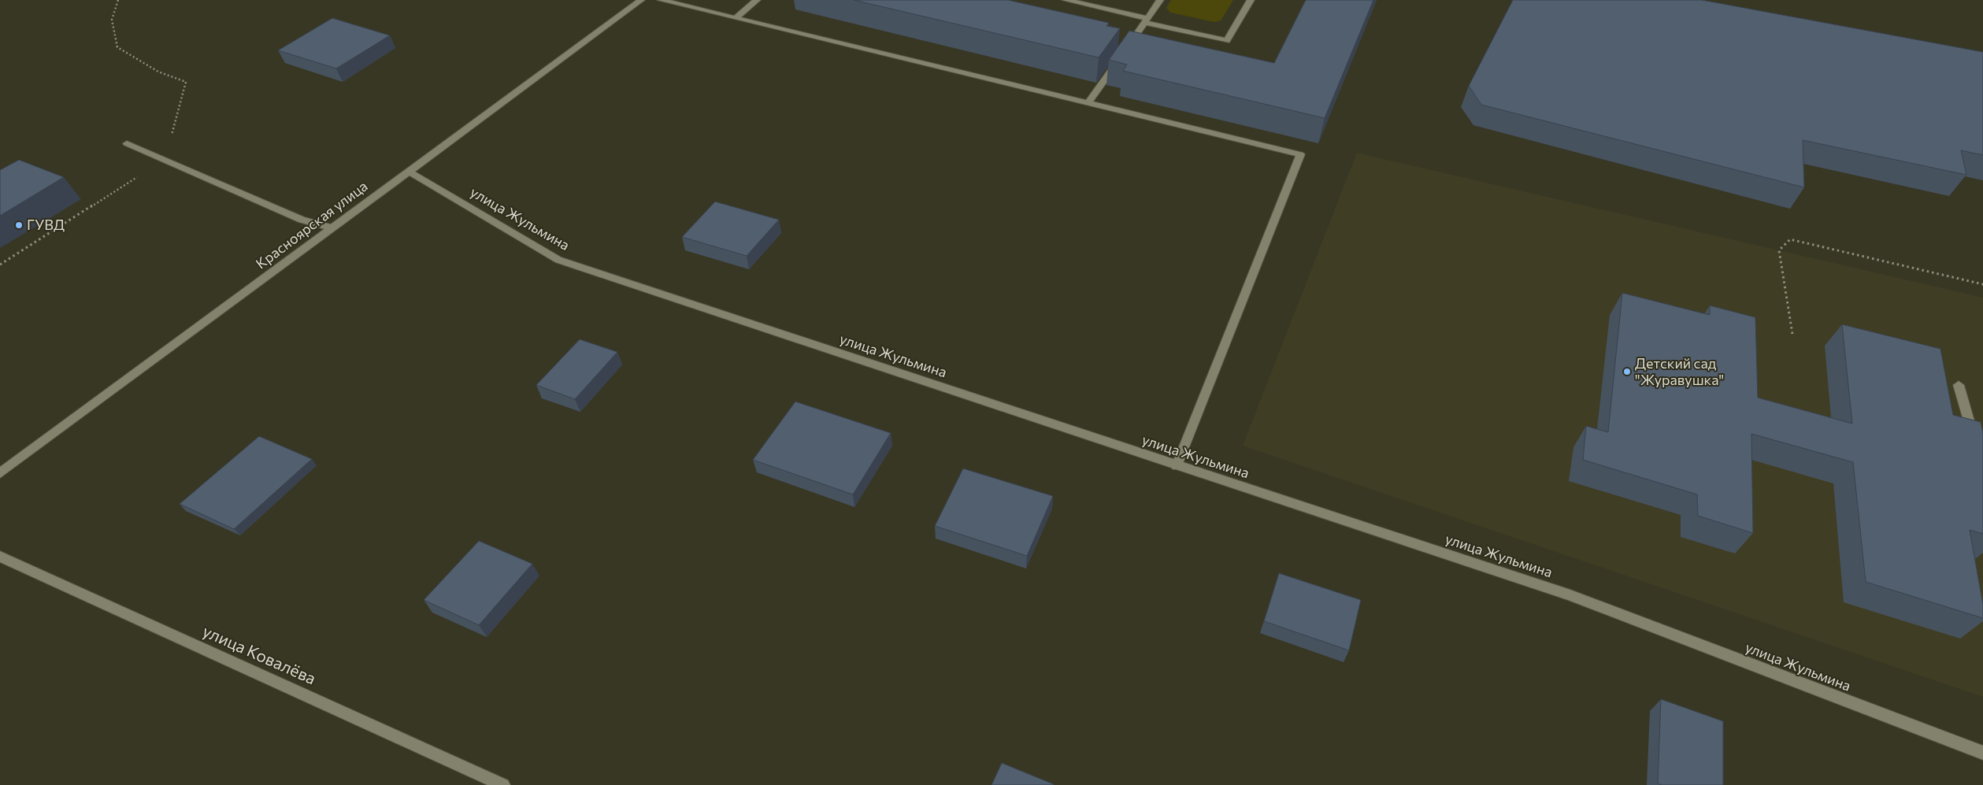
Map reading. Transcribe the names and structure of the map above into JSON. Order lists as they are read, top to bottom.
{
  "streets": {
    "street": ["улица Жульмина", "Красноярская улица", "улица Ковалёва"]
  },
  "crossings": [
    ["улица Жульмина", "Красноярская улица"]
  ],
  "places": ["ГУВД", "Детский сад \"Журавушка\""]
}
